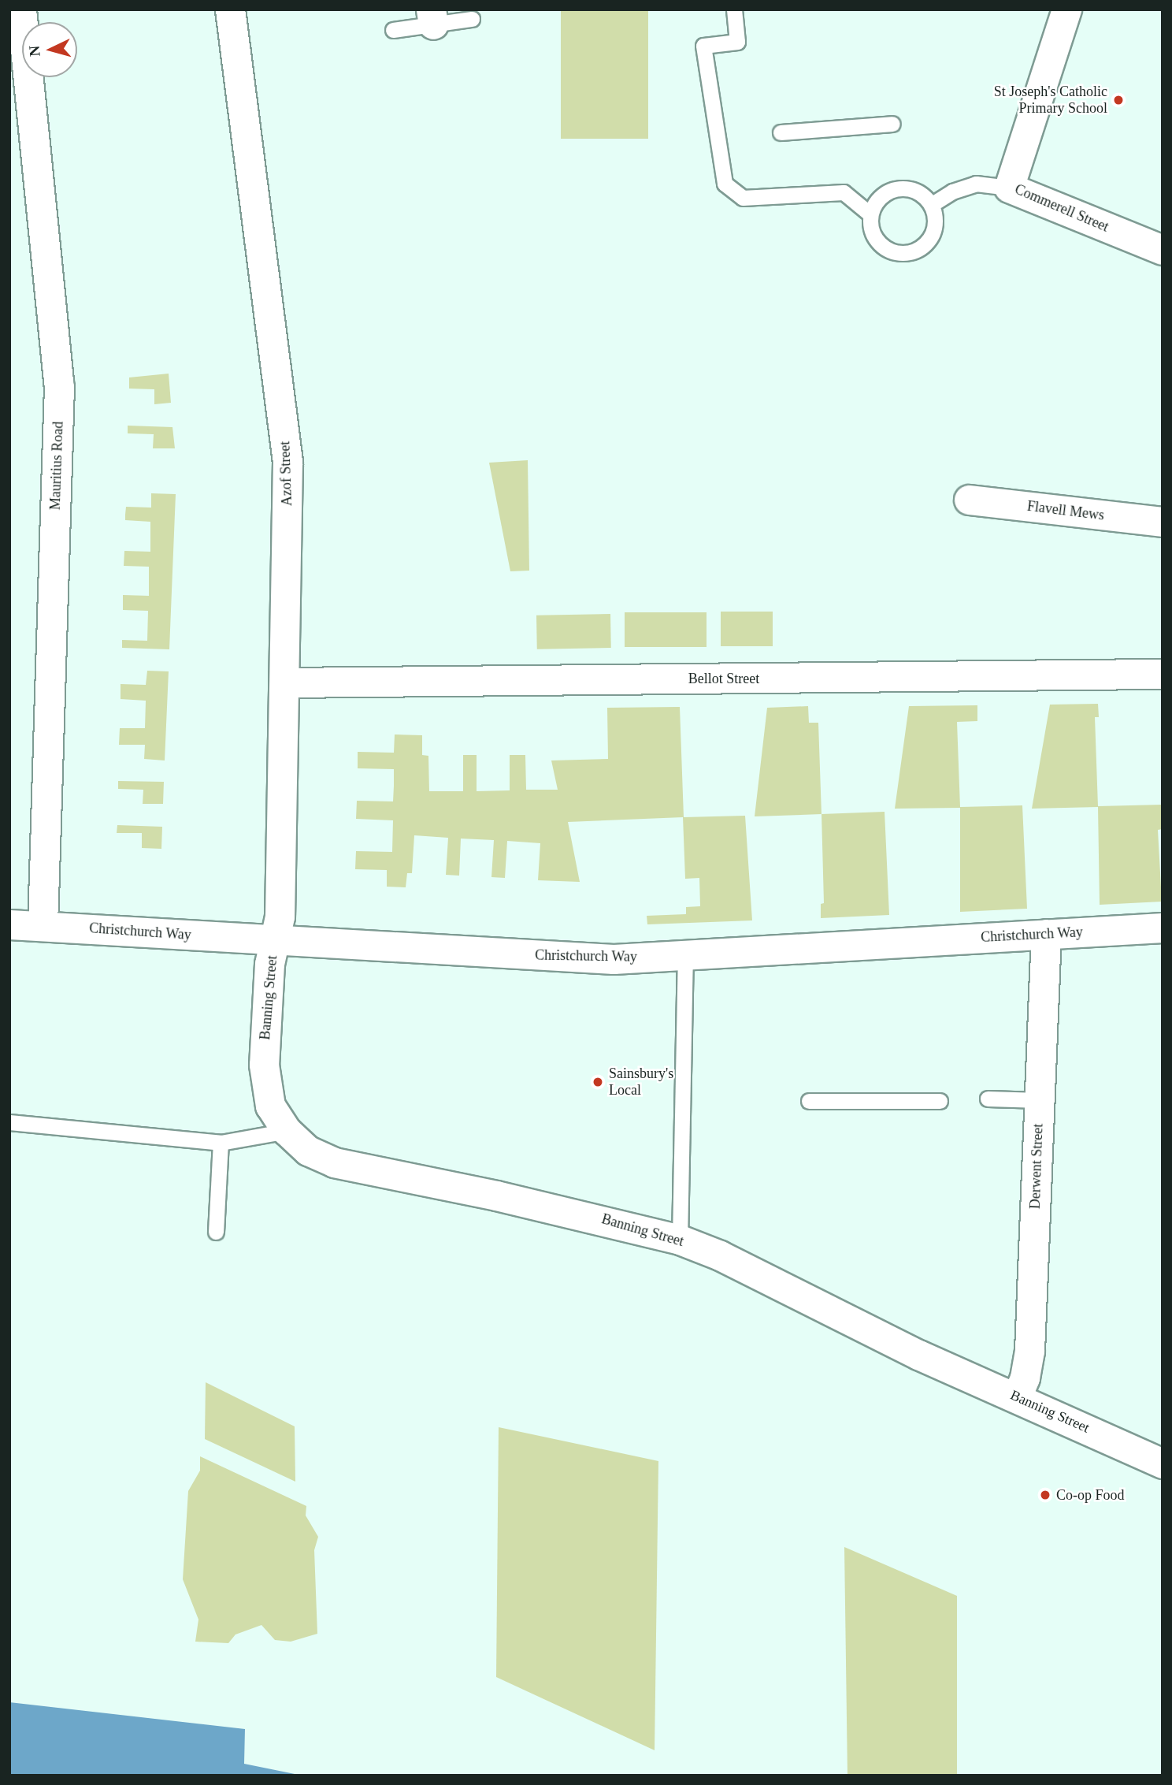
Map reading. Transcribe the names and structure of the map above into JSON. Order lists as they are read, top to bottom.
{
  "streets": {
    "street": [
      "Commerell Street",
      "Mauritius Road",
      "Azof Street",
      "Flavell Mews",
      "Bellot Street",
      "Christchurch Way",
      "Banning Street",
      "Derwent Street"
    ]
  },
  "crossings": [
    ["Mauritius Road", "Christchurch Way"],
    ["Azof Street", "Bellot Street"],
    ["Azof Street", "Christchurch Way"],
    ["Azof Street", "Banning Street"],
    ["Christchurch Way", "Banning Street"],
    ["Christchurch Way", "Derwent Street"],
    ["Banning Street", "Derwent Street"]
  ],
  "places": ["St Joseph's Catholic Primary School", "Sainsbury's Local", "Co-op Food"],
  "north": "left"
}
